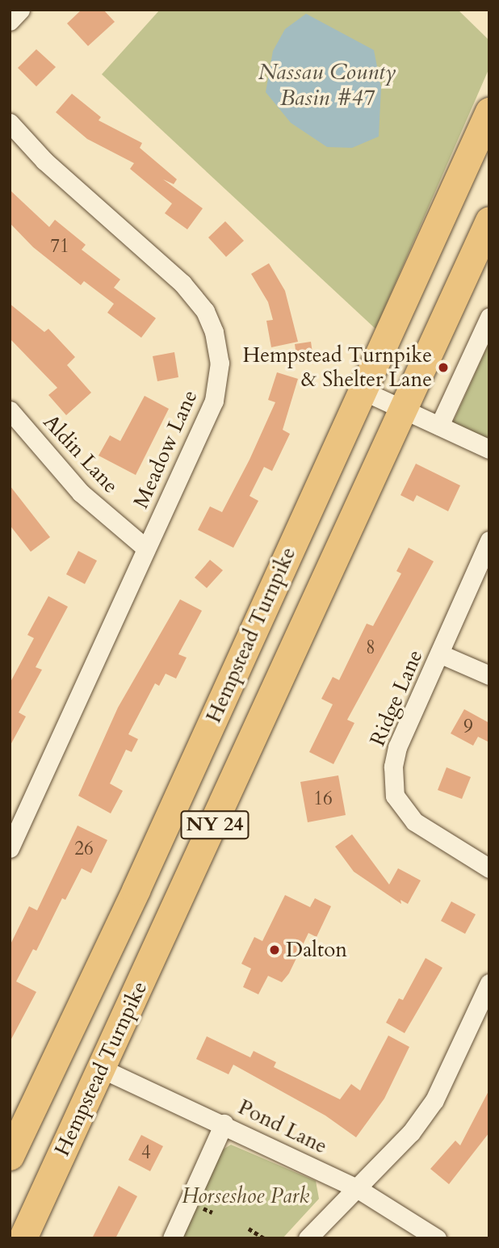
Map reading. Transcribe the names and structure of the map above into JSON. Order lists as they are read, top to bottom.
{
  "streets": {
    "main road": ["Hempstead Turnpike", "NY 24"],
    "street": [
      "Meadow Lane",
      "Aldin Lane",
      "Ridge Lane",
      "Pond Lane"
    ]
  },
  "crossings": [
    ["Meadow Lane", "Aldin Lane"],
    ["Hempstead Turnpike", "Pond Lane"]
  ],
  "water": ["Nassau County Basin #47"],
  "parks": ["Horseshoe Park"],
  "places": ["Hempstead Turnpike & Shelter Lane", "Dalton"],
  "house_numbers": [
    "71",
    "8",
    "9",
    "16",
    "26",
    "4"
  ]
}
